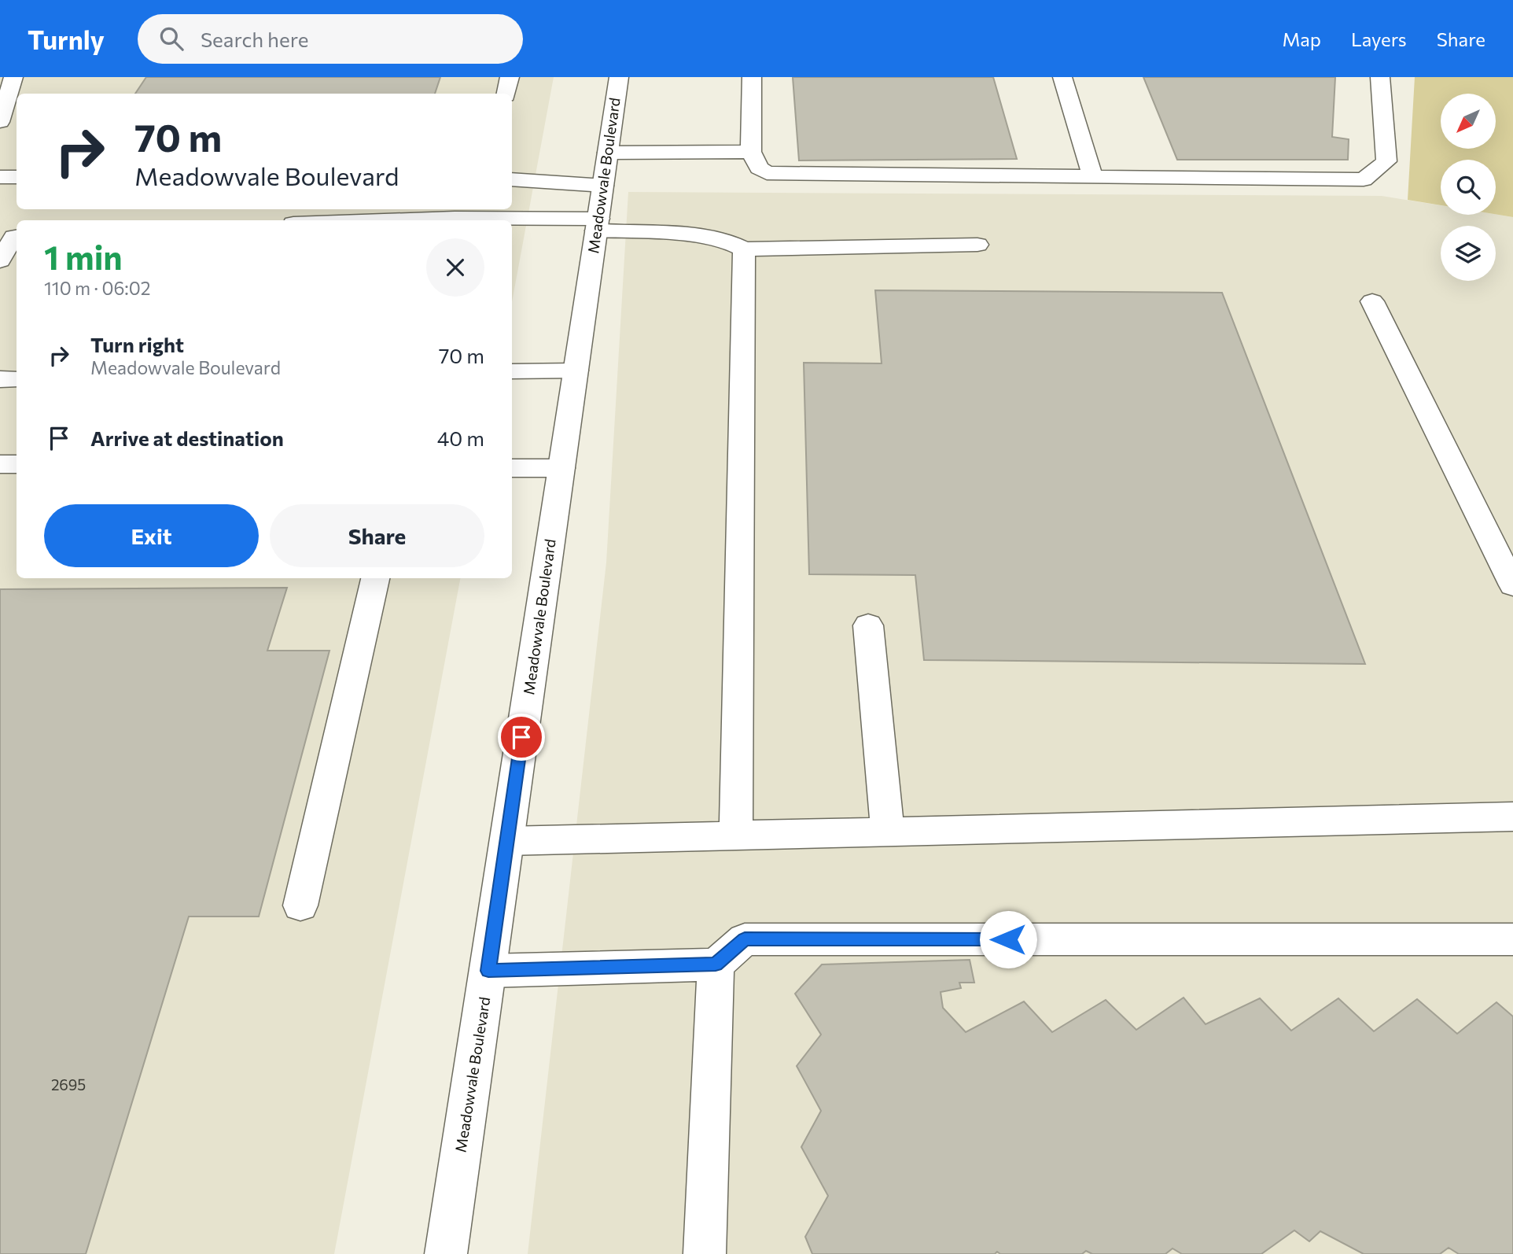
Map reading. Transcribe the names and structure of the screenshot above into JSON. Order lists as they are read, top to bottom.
{
  "streets": {
    "main road": ["Meadowvale Boulevard"]
  },
  "house_numbers": ["2695"],
  "north": "bottom left",
  "page": {
    "header": "Turnly",
    "search": "Search here",
    "nav": ["Map", "Layers", "Share"],
    "turn": ["70 m", "Meadowvale Boulevard"],
    "heading": ["1 min", "110 m · 06:02"],
    "list": [
      {
        "name": "Turn right",
        "note": "Meadowvale Boulevard",
        "value": "70 m"
      },
      {
        "name": "Arrive at destination",
        "value": "40 m"
      }
    ],
    "buttons": ["Exit", "Share"]
  }
}
